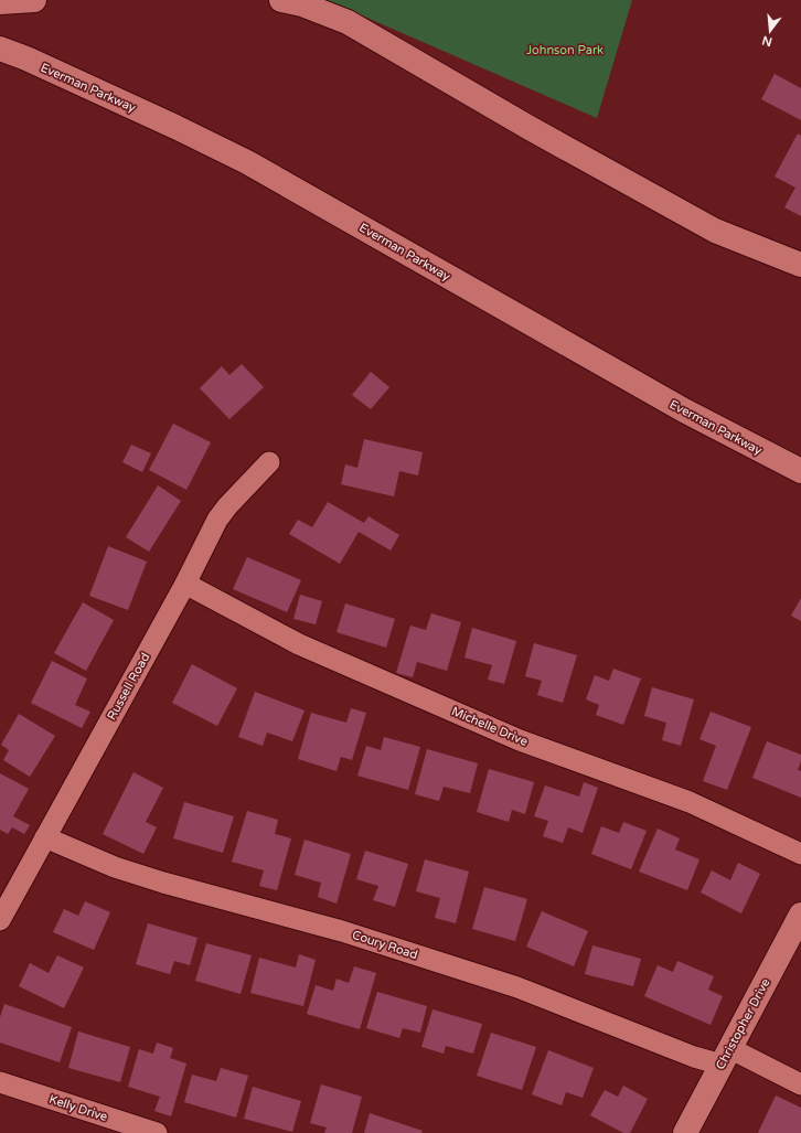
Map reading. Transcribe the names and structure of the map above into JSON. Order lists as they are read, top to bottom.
{
  "streets": {
    "main road": ["Everman Parkway", "Christopher Drive"],
    "street": [
      "Russell Road",
      "Michelle Drive",
      "Coury Road",
      "Kelly Drive"
    ]
  },
  "crossings": [
    ["Russell Road", "Michelle Drive"],
    ["Russell Road", "Coury Road"],
    ["Coury Road", "Christopher Drive"]
  ],
  "parks": ["Johnson Park"],
  "north": "bottom"
}
